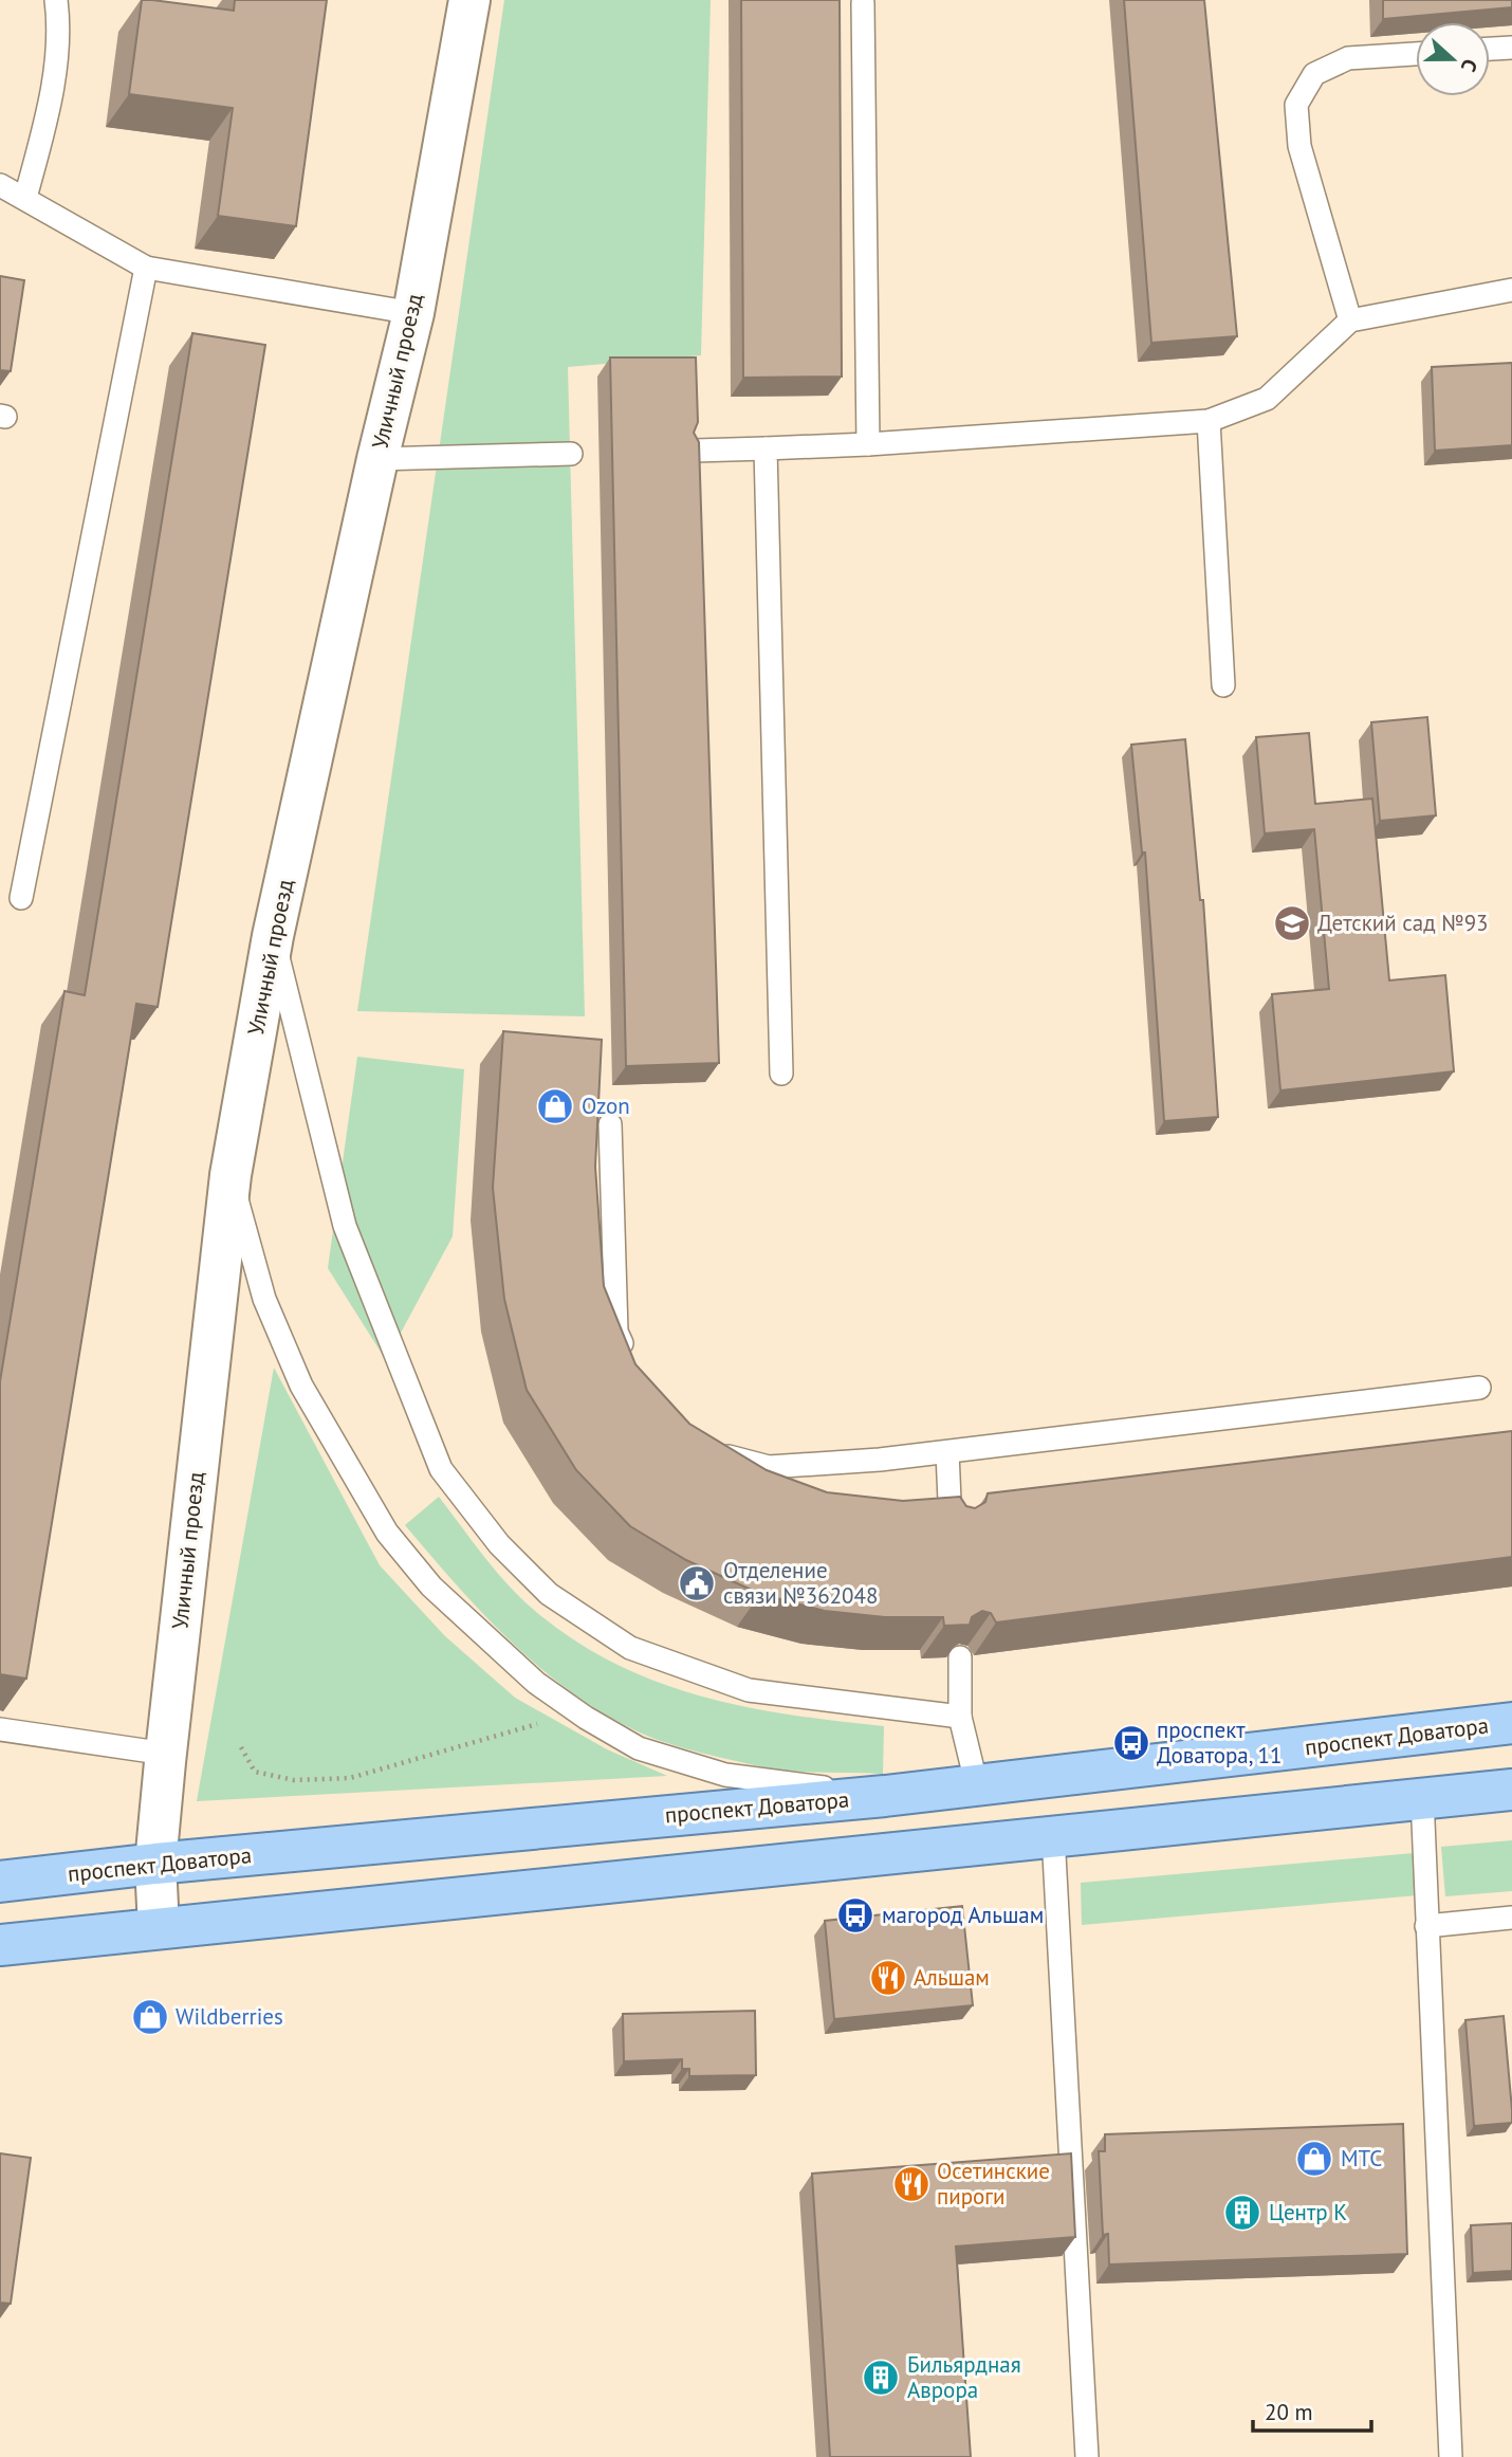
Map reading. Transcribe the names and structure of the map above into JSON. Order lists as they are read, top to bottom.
{
  "streets": {
    "main road": ["проспект Доватора"],
    "street": ["Уличный проезд"]
  },
  "crossings": [
    ["Уличный проезд", "проспект Доватора"]
  ],
  "places": {
    "school or university": ["Детский сад №93"],
    "shop": ["Ozon", "Wildberries", "МТС"],
    "public building": ["Отделение связи №362048"],
    "bus stop": ["проспект Доватора, 11", "магород Альшам"],
    "restaurant": ["Альшам", "Осетинские пироги"],
    "building": ["Центр К", "Бильярдная Аврора"]
  },
  "scale_bar": "20 m",
  "north": "right"
}
